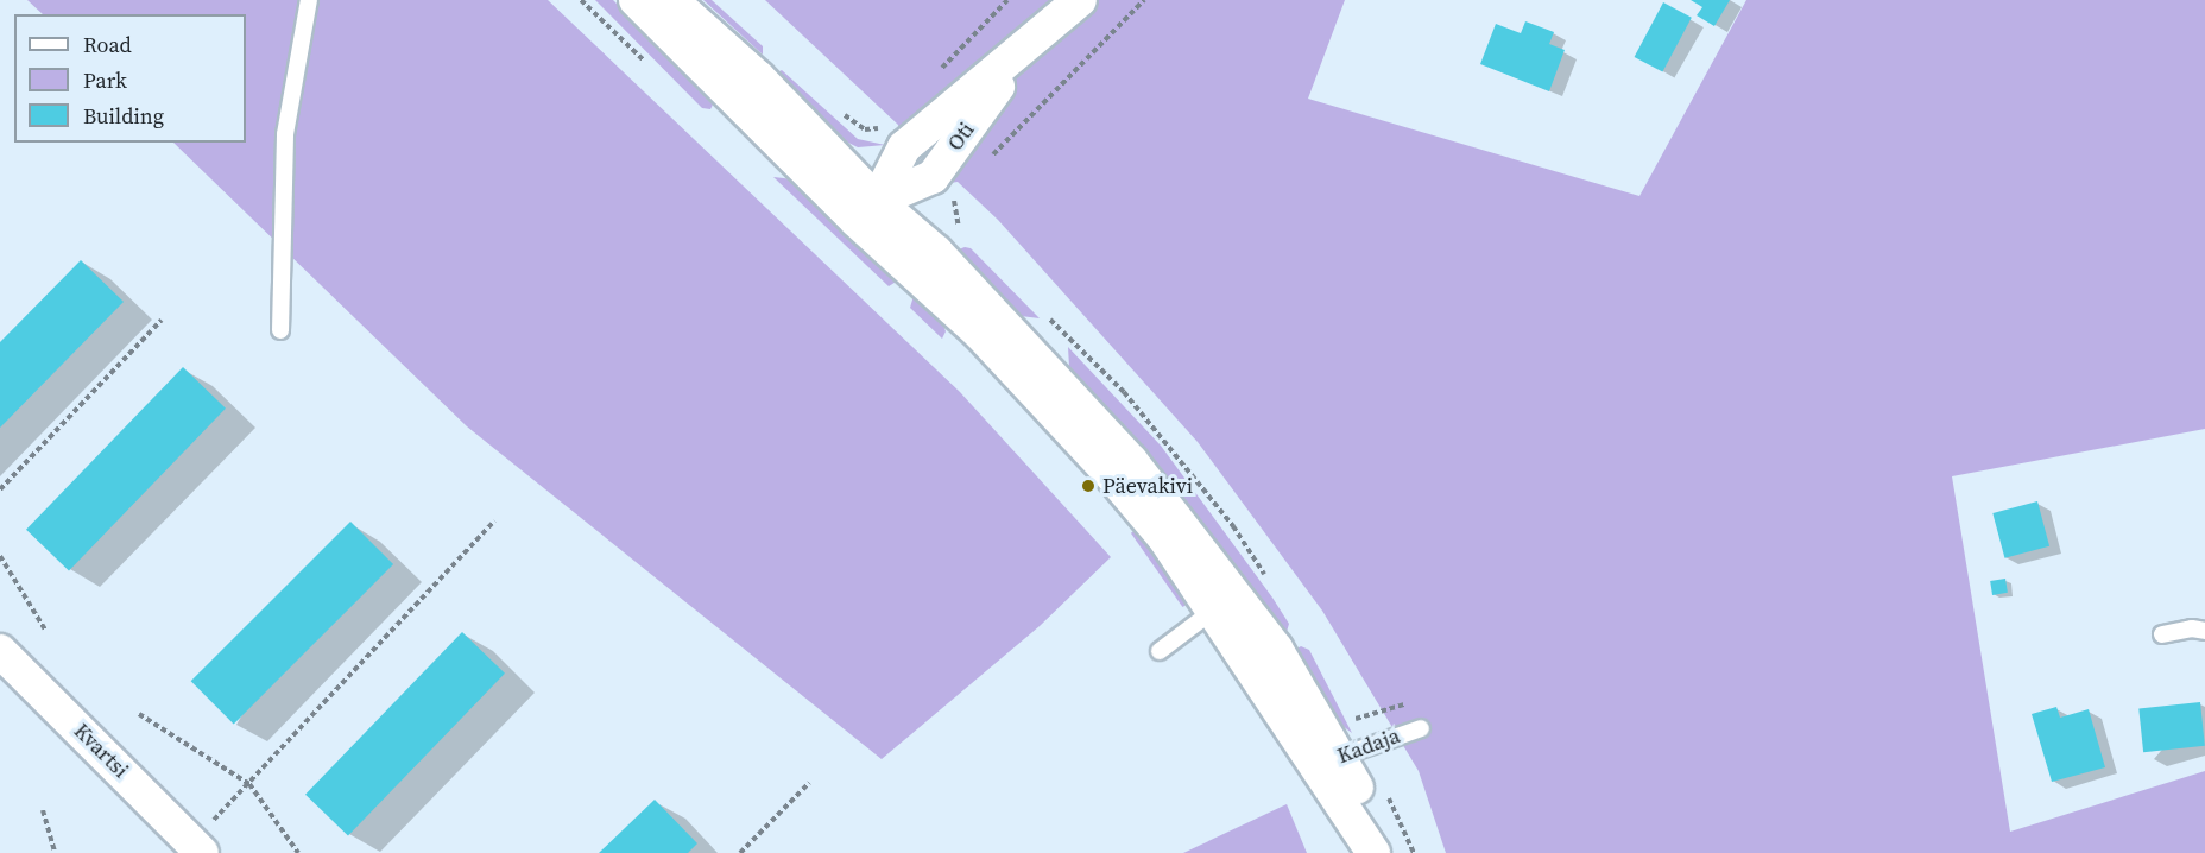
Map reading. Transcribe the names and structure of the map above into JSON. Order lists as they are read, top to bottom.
{
  "streets": {
    "street": ["Oti", "Kvartsi"],
    "lane": ["Kadaja"]
  },
  "places": ["Päevakivi"],
  "legend": ["Road", "Park", "Building"]
}
